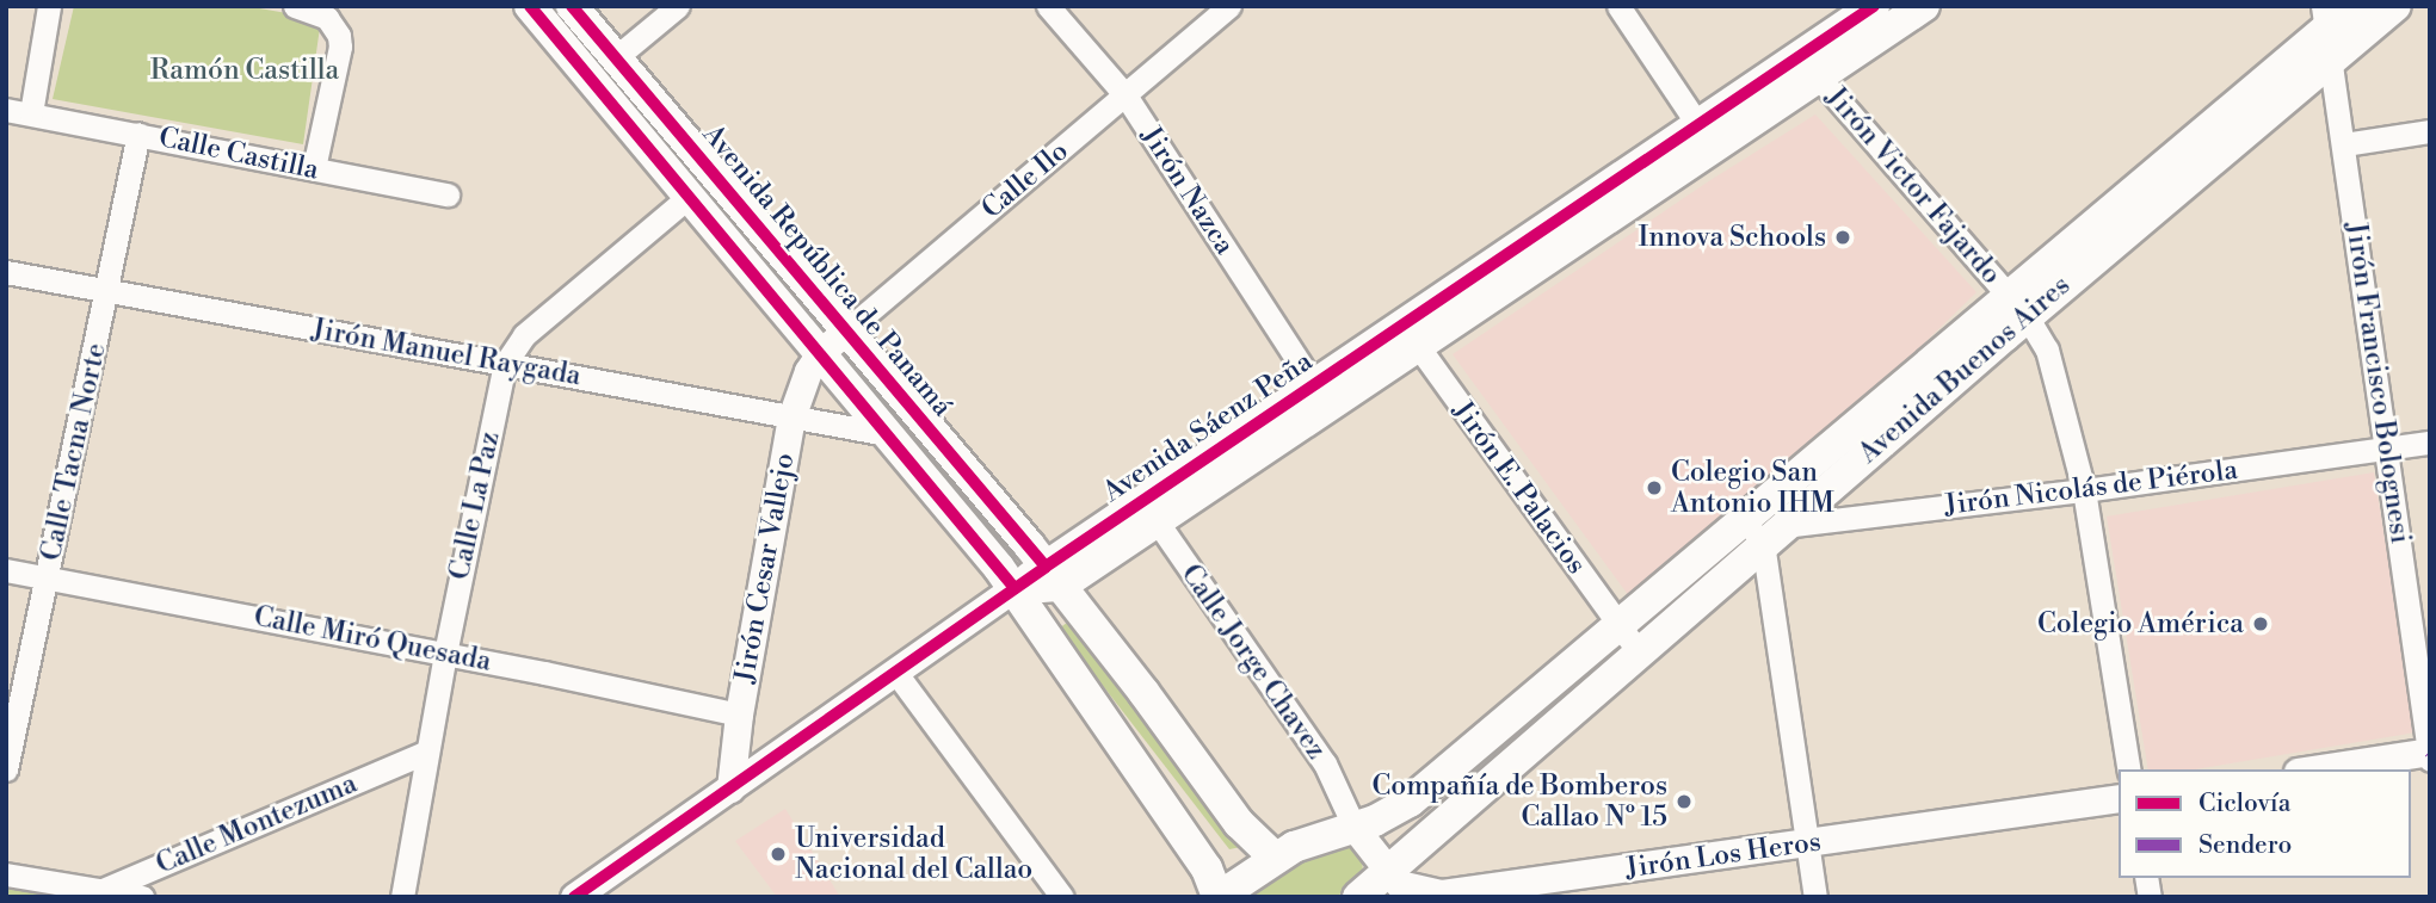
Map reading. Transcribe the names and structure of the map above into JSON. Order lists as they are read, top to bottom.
{
  "streets": {
    "main road": ["Avenida República de Panamá", "Avenida Buenos Aires", "Avenida Sáenz Peña"],
    "street": [
      "Calle Castilla",
      "Calle Ilo",
      "Jirón Victor Fajardo",
      "Jirón Nazca",
      "Jirón Manuel Raygada",
      "Jirón Francisco Bolognesi",
      "Calle Tacna Norte",
      "Jirón E. Palacios",
      "Jirón Nicolás de Piérola",
      "Calle La Paz",
      "Jirón Cesar Vallejo",
      "Calle Miró Quesada",
      "Calle Jorge Chavez",
      "Calle Montezuma",
      "Jirón Los Heros"
    ]
  },
  "crossings": [
    ["Calle Castilla", "Calle Tacna Norte"],
    ["Calle Ilo", "Jirón Nazca"],
    ["Calle Ilo", "Avenida República de Panamá"],
    ["Calle Ilo", "Jirón Cesar Vallejo"],
    ["Jirón Victor Fajardo", "Avenida Buenos Aires"],
    ["Jirón Victor Fajardo", "Avenida Sáenz Peña"],
    ["Jirón Victor Fajardo", "Jirón Nicolás de Piérola"],
    ["Jirón Nazca", "Avenida Sáenz Peña"],
    ["Avenida República de Panamá", "Jirón Manuel Raygada"],
    ["Avenida República de Panamá", "Avenida Buenos Aires"],
    ["Avenida República de Panamá", "Avenida Sáenz Peña"],
    ["Avenida República de Panamá", "Calle La Paz"],
    ["Avenida República de Panamá", "Jirón Cesar Vallejo"],
    ["Jirón Manuel Raygada", "Calle Tacna Norte"],
    ["Jirón Manuel Raygada", "Calle La Paz"],
    ["Jirón Manuel Raygada", "Jirón Cesar Vallejo"],
    ["Avenida Buenos Aires", "Jirón Francisco Bolognesi"],
    ["Avenida Buenos Aires", "Jirón E. Palacios"],
    ["Avenida Buenos Aires", "Jirón Nicolás de Piérola"],
    ["Avenida Buenos Aires", "Calle Jorge Chavez"],
    ["Avenida Buenos Aires", "Jirón Los Heros"],
    ["Jirón Francisco Bolognesi", "Jirón Nicolás de Piérola"],
    ["Avenida Sáenz Peña", "Jirón E. Palacios"],
    ["Avenida Sáenz Peña", "Calle Jorge Chavez"],
    ["Calle Tacna Norte", "Calle Miró Quesada"],
    ["Calle La Paz", "Calle Miró Quesada"],
    ["Calle La Paz", "Calle Montezuma"],
    ["Jirón Cesar Vallejo", "Calle Miró Quesada"],
    ["Calle Jorge Chavez", "Jirón Los Heros"]
  ],
  "parks": ["Ramón Castilla"],
  "places": [
    "Innova Schools",
    "Colegio San Antonio IHM",
    "Colegio América",
    "Compañía de Bomberos Callao Nº 15",
    "Universidad Nacional del Callao"
  ],
  "legend": ["Ciclovía", "Sendero"]
}
